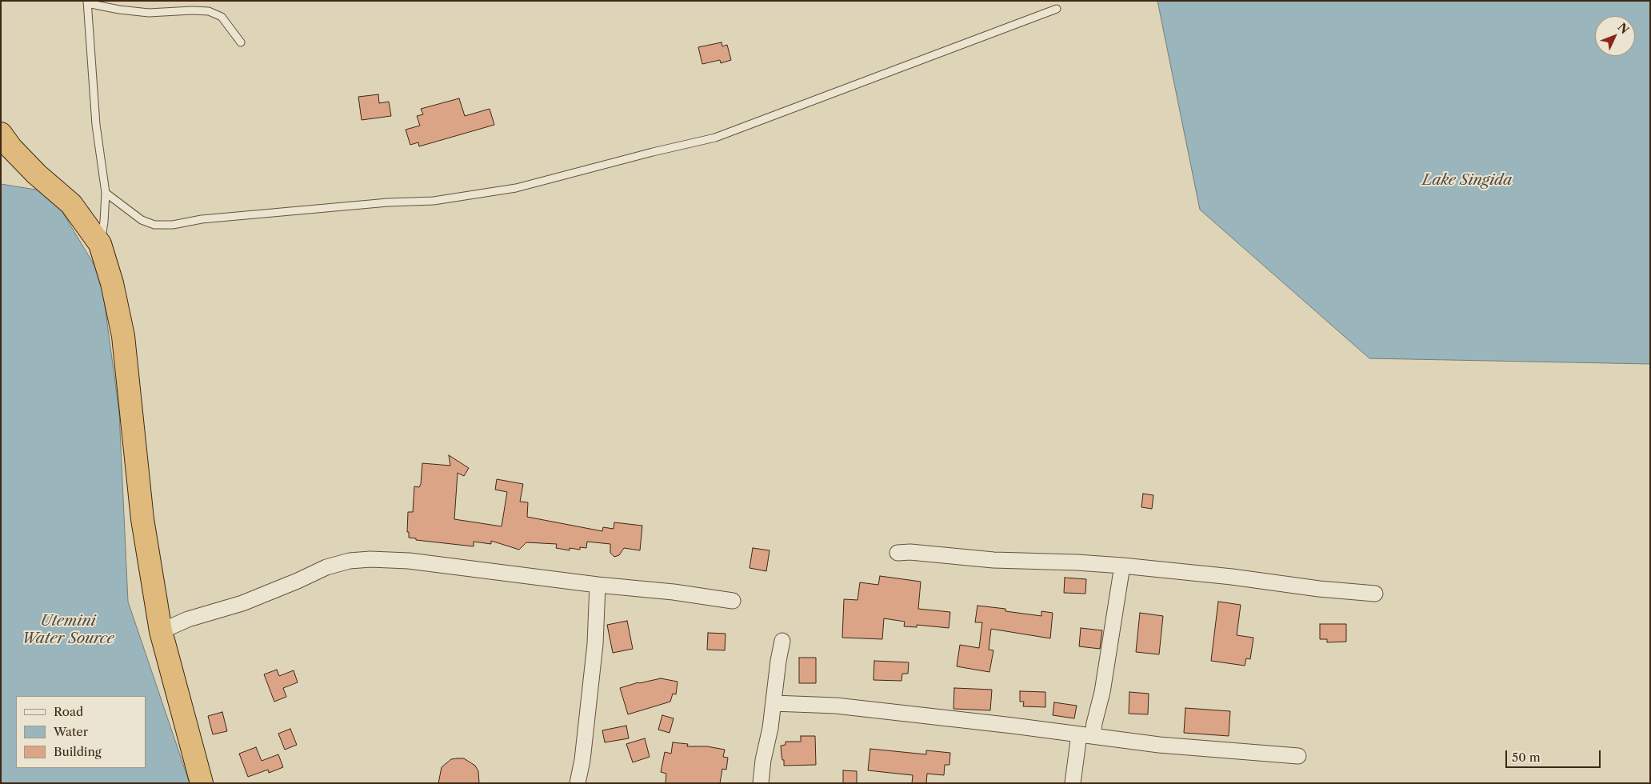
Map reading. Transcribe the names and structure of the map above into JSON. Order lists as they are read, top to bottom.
{
  "water": ["Lake Singida", "Utemini Water Source"],
  "legend": ["Road", "Water", "Building"],
  "scale_bar": "50 m",
  "north": "top right"
}
